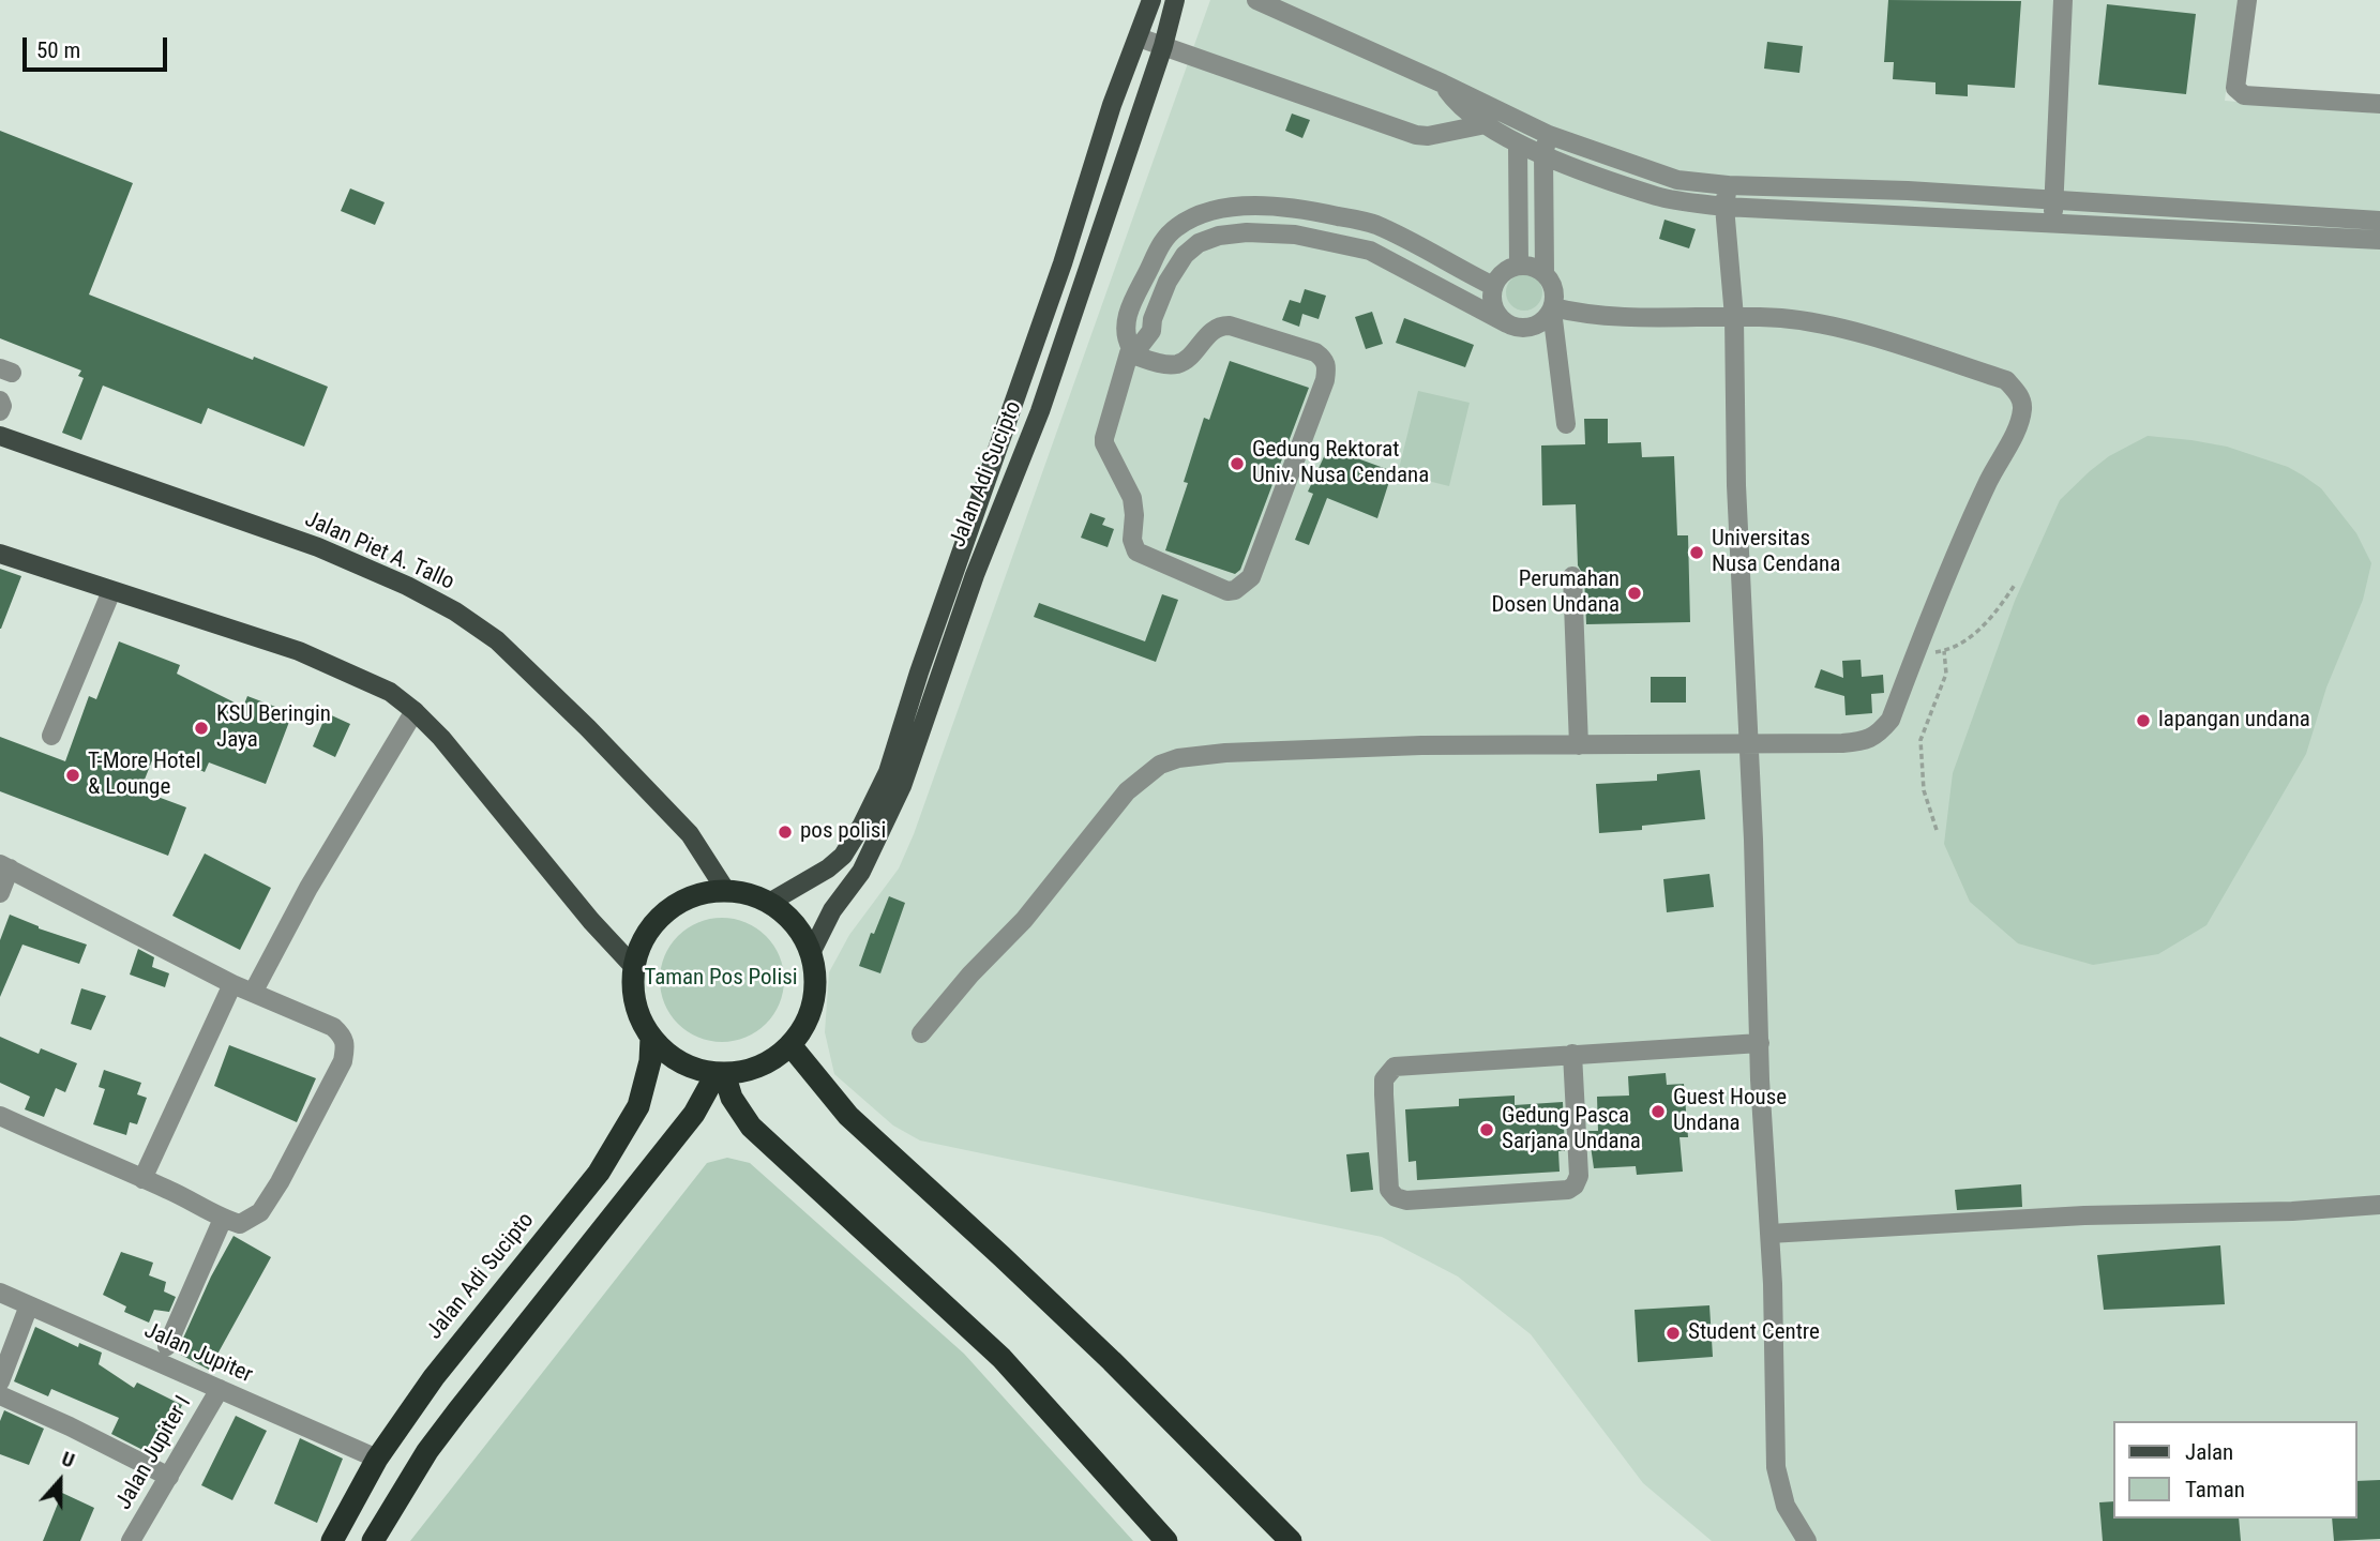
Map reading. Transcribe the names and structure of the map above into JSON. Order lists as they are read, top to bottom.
{
  "streets": {
    "highway": ["Jalan Adi Sucipto"],
    "main road": ["Jalan Piet A. Tallo"],
    "street": ["Jalan Jupiter", "Jalan Jupiter I"]
  },
  "crossings": [
    ["Jalan Adi Sucipto", "Jalan Piet A. Tallo"],
    ["Jalan Adi Sucipto", "Jalan Jupiter"],
    ["Jalan Jupiter", "Jalan Jupiter I"]
  ],
  "parks": ["Taman Pos Polisi"],
  "places": [
    "Gedung Rektorat Univ. Nusa Cendana",
    "Universitas Nusa Cendana",
    "Perumahan Dosen Undana",
    "lapangan undana",
    "KSU Beringin Jaya",
    "T-More Hotel & Lounge",
    "pos polisi",
    "Guest House Undana",
    "Gedung Pasca Sarjana Undana",
    "Student Centre"
  ],
  "legend": ["Jalan", "Taman"],
  "scale_bar": "50 m",
  "north": "top"
}
